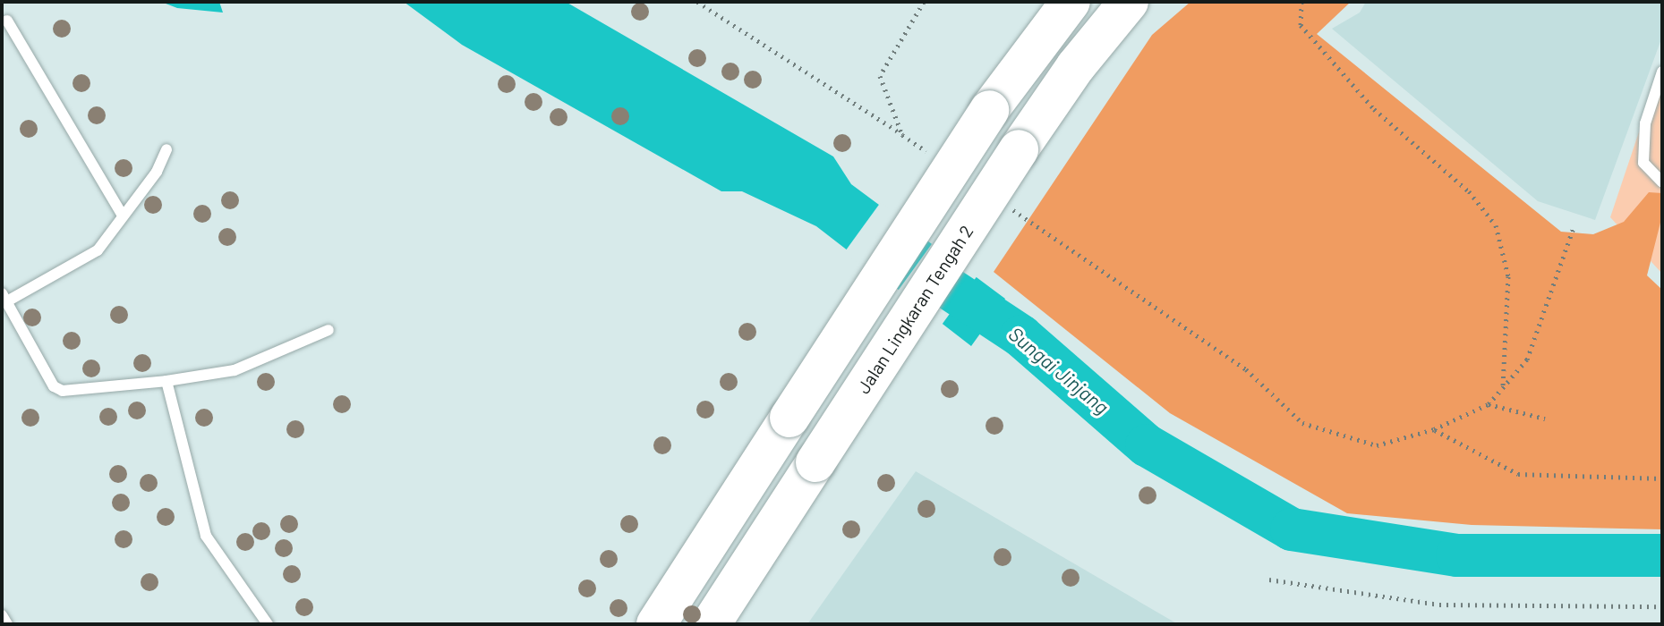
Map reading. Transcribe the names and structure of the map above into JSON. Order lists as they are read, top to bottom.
{
  "streets": {
    "highway": ["Jalan Lingkaran Tengah 2"]
  },
  "water": ["Sungai Jinjang"]
}
